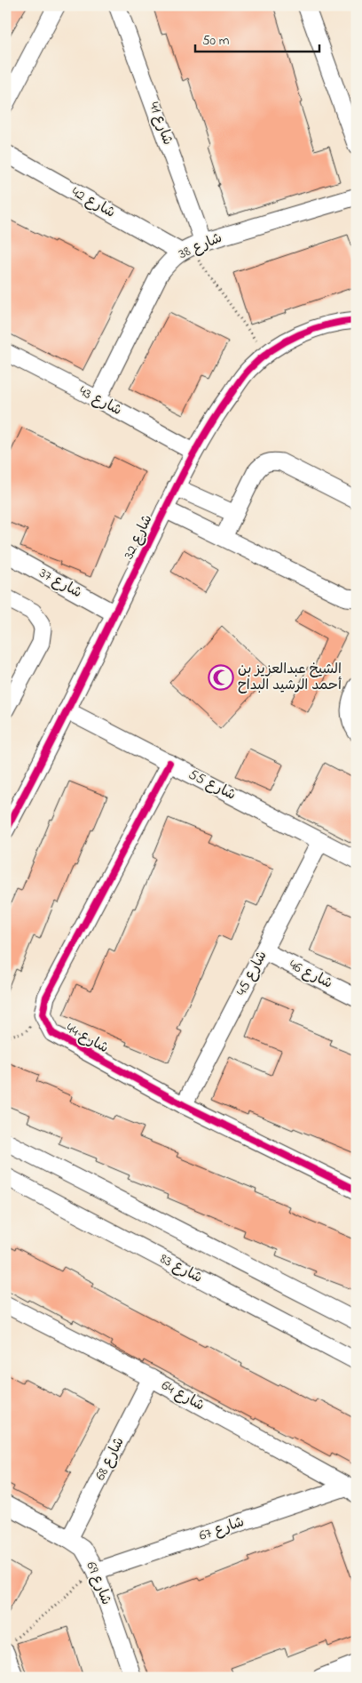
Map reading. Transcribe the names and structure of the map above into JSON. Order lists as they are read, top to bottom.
{
  "streets": {
    "street": [
      "شارع 41",
      "شارع 42",
      "شارع 38",
      "شارع 43",
      "شارع 32",
      "شارع 37",
      "شارع 55",
      "شارع 45",
      "شارع 46",
      "شارع 44",
      "شارع 83",
      "شارع 64",
      "شارع 68",
      "شارع 67",
      "شارع 69"
    ]
  },
  "crossings": [
    ["شارع 41", "شارع 42"],
    ["شارع 41", "شارع 38"],
    ["شارع 42", "شارع 38"],
    ["شارع 38", "شارع 43"],
    ["شارع 43", "شارع 32"],
    ["شارع 32", "شارع 37"],
    ["شارع 32", "شارع 55"],
    ["شارع 55", "شارع 45"],
    ["شارع 45", "شارع 46"],
    ["شارع 45", "شارع 44"],
    ["شارع 64", "شارع 68"],
    ["شارع 64", "شارع 67"],
    ["شارع 68", "شارع 69"],
    ["شارع 67", "شارع 69"]
  ],
  "places": {
    "mosque": ["الشيخ عبدالعزيز بن أحمد الرشيد البداح"]
  },
  "scale_bar": "50 m"
}
